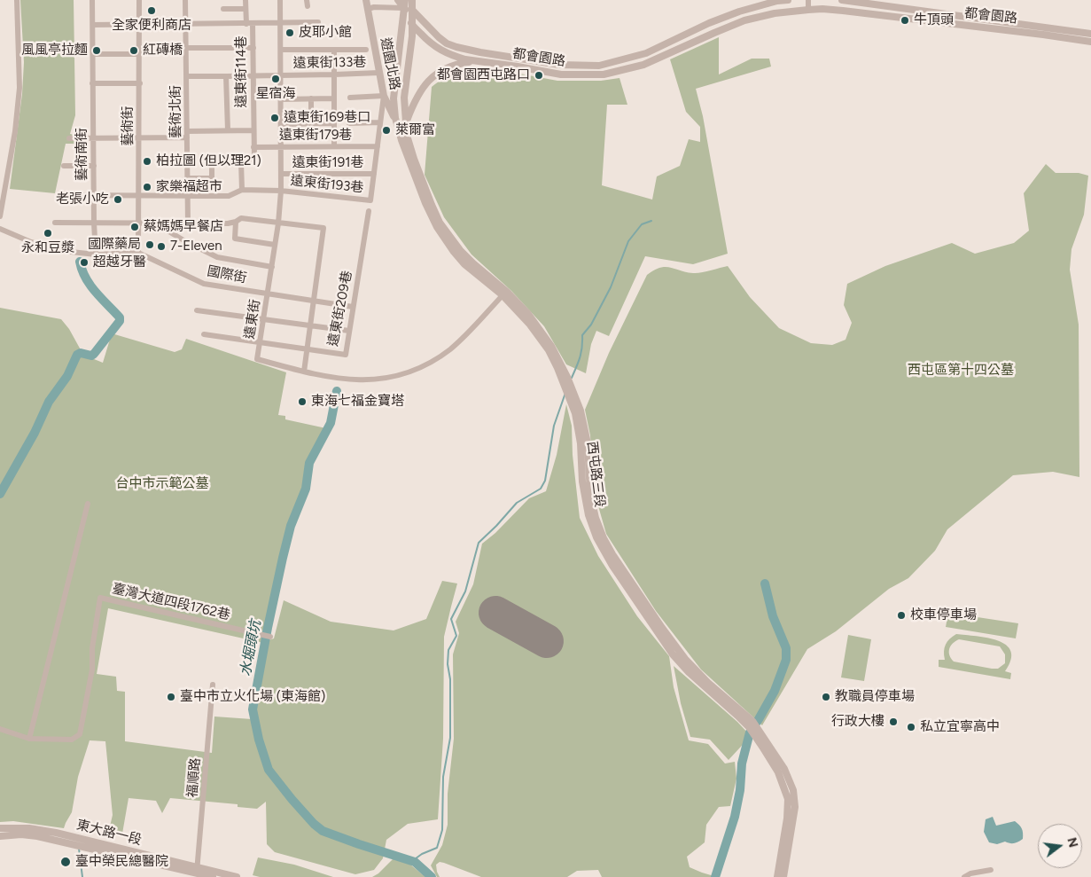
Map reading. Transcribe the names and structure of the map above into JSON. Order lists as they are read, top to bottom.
{
  "streets": {
    "street": [
      "都會園路",
      "遠東街133巷",
      "遊園北路",
      "遠東街114巷",
      "藝術北街",
      "藝術街",
      "遠東街179巷",
      "藝術南街",
      "遠東街191巷",
      "遠東街193巷",
      "國際街",
      "遠東街209巷",
      "遠東街",
      "西屯路三段",
      "臺灣大道四段1762巷",
      "福順路",
      "東大路一段"
    ]
  },
  "crossings": [
    ["都會園路", "西屯路三段"],
    ["遠東街133巷", "遊園北路"],
    ["遠東街133巷", "遠東街114巷"],
    ["遠東街133巷", "藝術北街"],
    ["遠東街133巷", "遠東街"],
    ["遊園北路", "西屯路三段"],
    ["遠東街114巷", "遠東街179巷"],
    ["遠東街114巷", "遠東街"],
    ["藝術街", "國際街"],
    ["遠東街179巷", "遠東街"],
    ["藝術南街", "國際街"],
    ["遠東街191巷", "遠東街193巷"],
    ["遠東街191巷", "遠東街"],
    ["遠東街193巷", "遠東街"],
    ["國際街", "遠東街209巷"],
    ["國際街", "遠東街"],
    ["遠東街209巷", "遠東街"],
    ["遠東街", "西屯路三段"],
    ["福順路", "東大路一段"]
  ],
  "water": ["水堀頭坑"],
  "parks": ["西屯區第十四公墓", "台中市示範公墓"],
  "places": [
    "全家便利商店",
    "牛頂頭",
    "皮耶小館",
    "風風亭拉麵",
    "紅磚橋",
    "都會園西屯路口",
    "星宿海",
    "遠東街169巷口",
    "萊爾富",
    "柏拉圖 (但以理21)",
    "家樂福超市",
    "老張小吃",
    "蔡媽媽早餐店",
    "永和豆漿",
    "國際藥局",
    "7-Eleven",
    "超越牙醫",
    "東海七福金寶塔",
    "校車停車場",
    "臺中市立火化場 (東海館)",
    "教職員停車場",
    "行政大樓",
    "私立宜寧高中",
    "臺中榮民總醫院"
  ],
  "north": "right"
}
